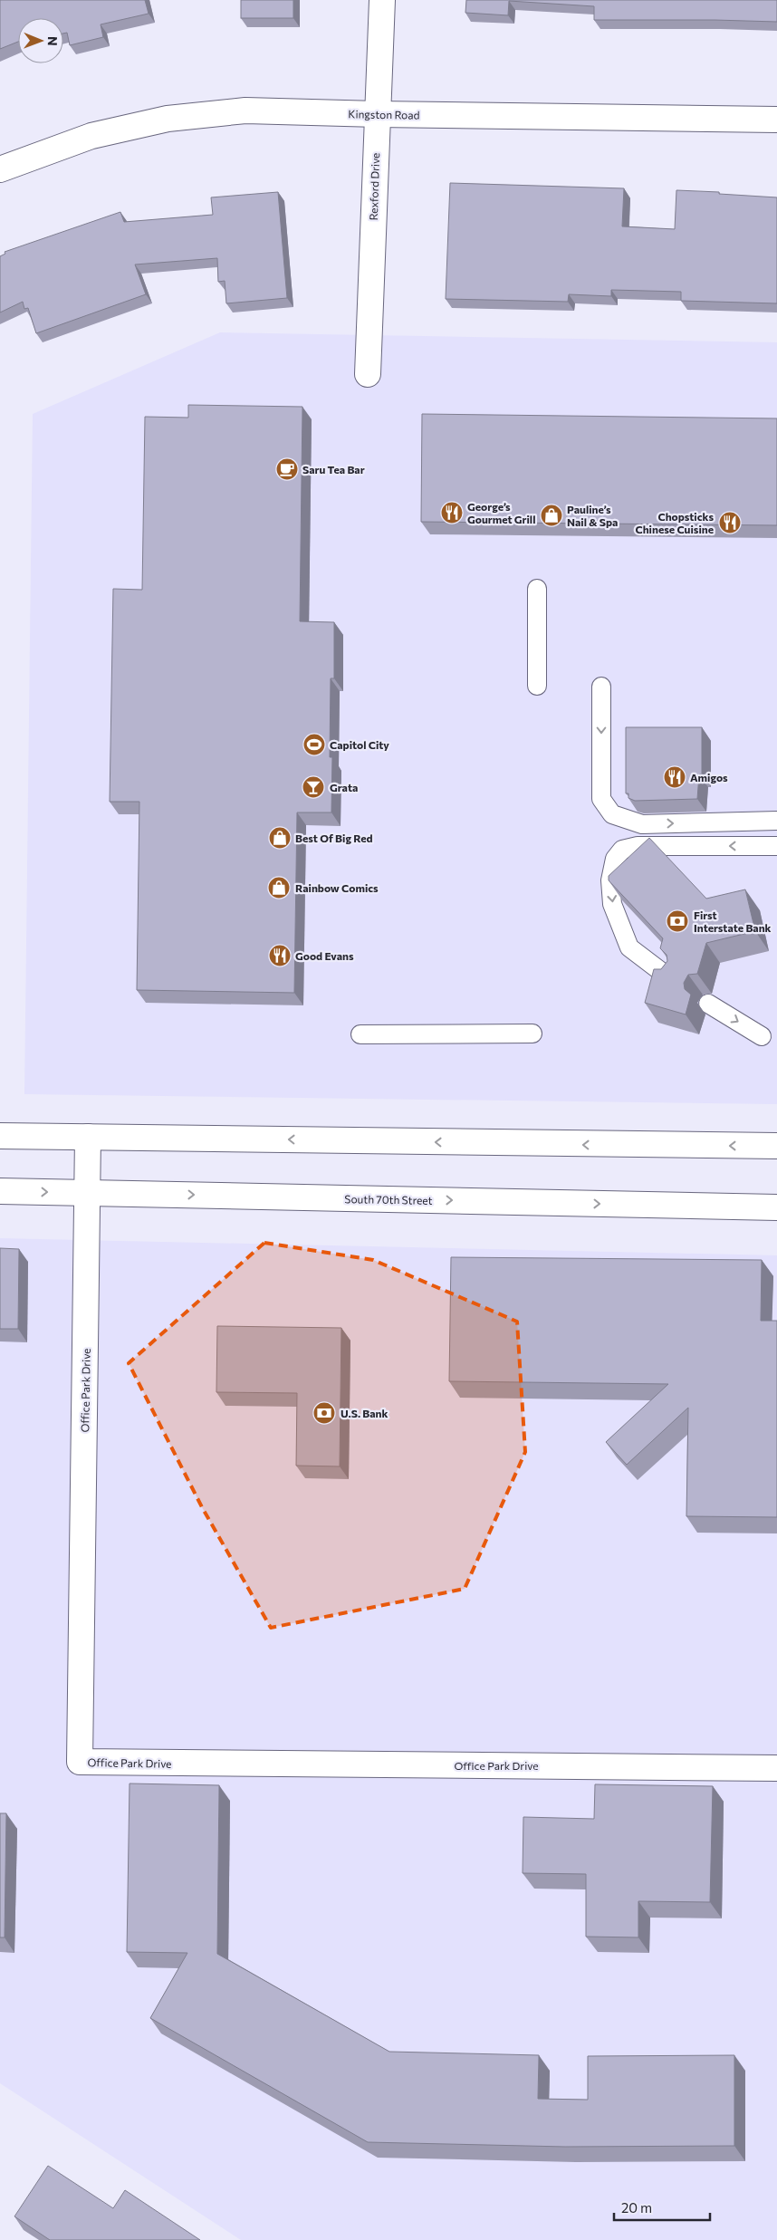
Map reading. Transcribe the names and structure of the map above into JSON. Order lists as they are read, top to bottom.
{
  "streets": {
    "street": [
      "Kingston Road",
      "Rexford Drive",
      "South 70th Street",
      "Office Park Drive"
    ]
  },
  "crossings": [
    ["Kingston Road", "Rexford Drive"],
    ["South 70th Street", "Office Park Drive"]
  ],
  "places": {
    "cafe": ["Saru Tea Bar"],
    "restaurant": [
      "George’s Gourmet Grill",
      "Chopsticks Chinese Cuisine",
      "Amigos",
      "Good Evans"
    ],
    "shop": ["Pauline’s Nail & Spa", "Best Of Big Red", "Rainbow Comics"],
    "sports": ["Capitol City"],
    "bar": ["Grata"],
    "bank": ["First Interstate Bank", "U.S. Bank"]
  },
  "scale_bar": "20 m",
  "north": "right"
}
